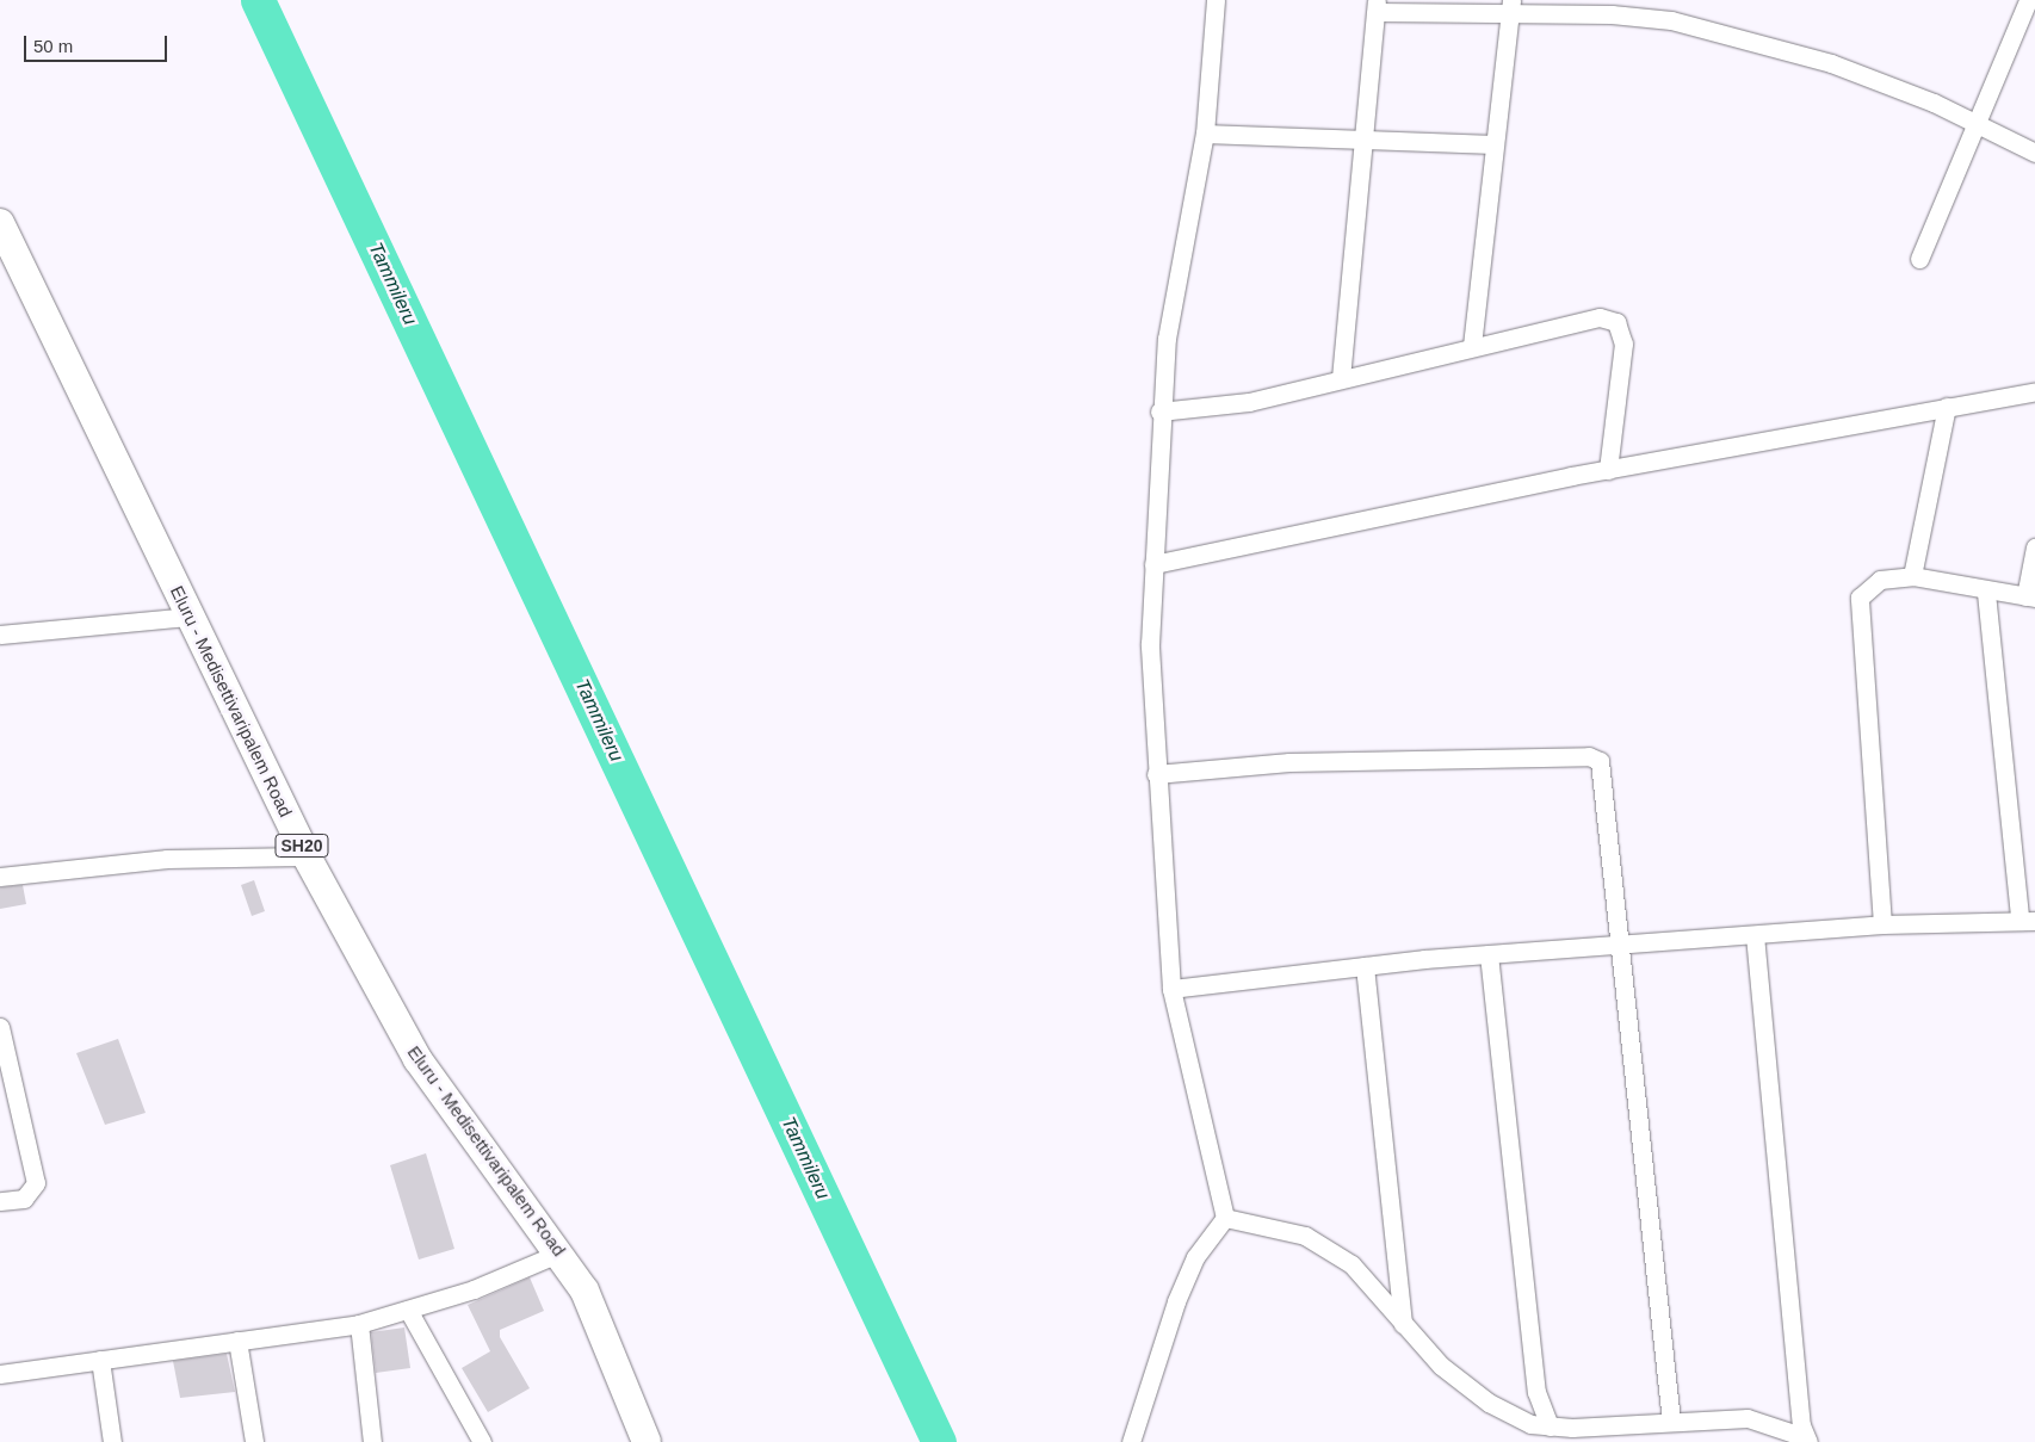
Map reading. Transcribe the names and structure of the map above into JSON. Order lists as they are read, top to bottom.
{
  "streets": {
    "main road": ["Eluru - Medisettivaripalem Road", "SH20"]
  },
  "water": ["Tammileru"],
  "scale_bar": "50 m"
}
